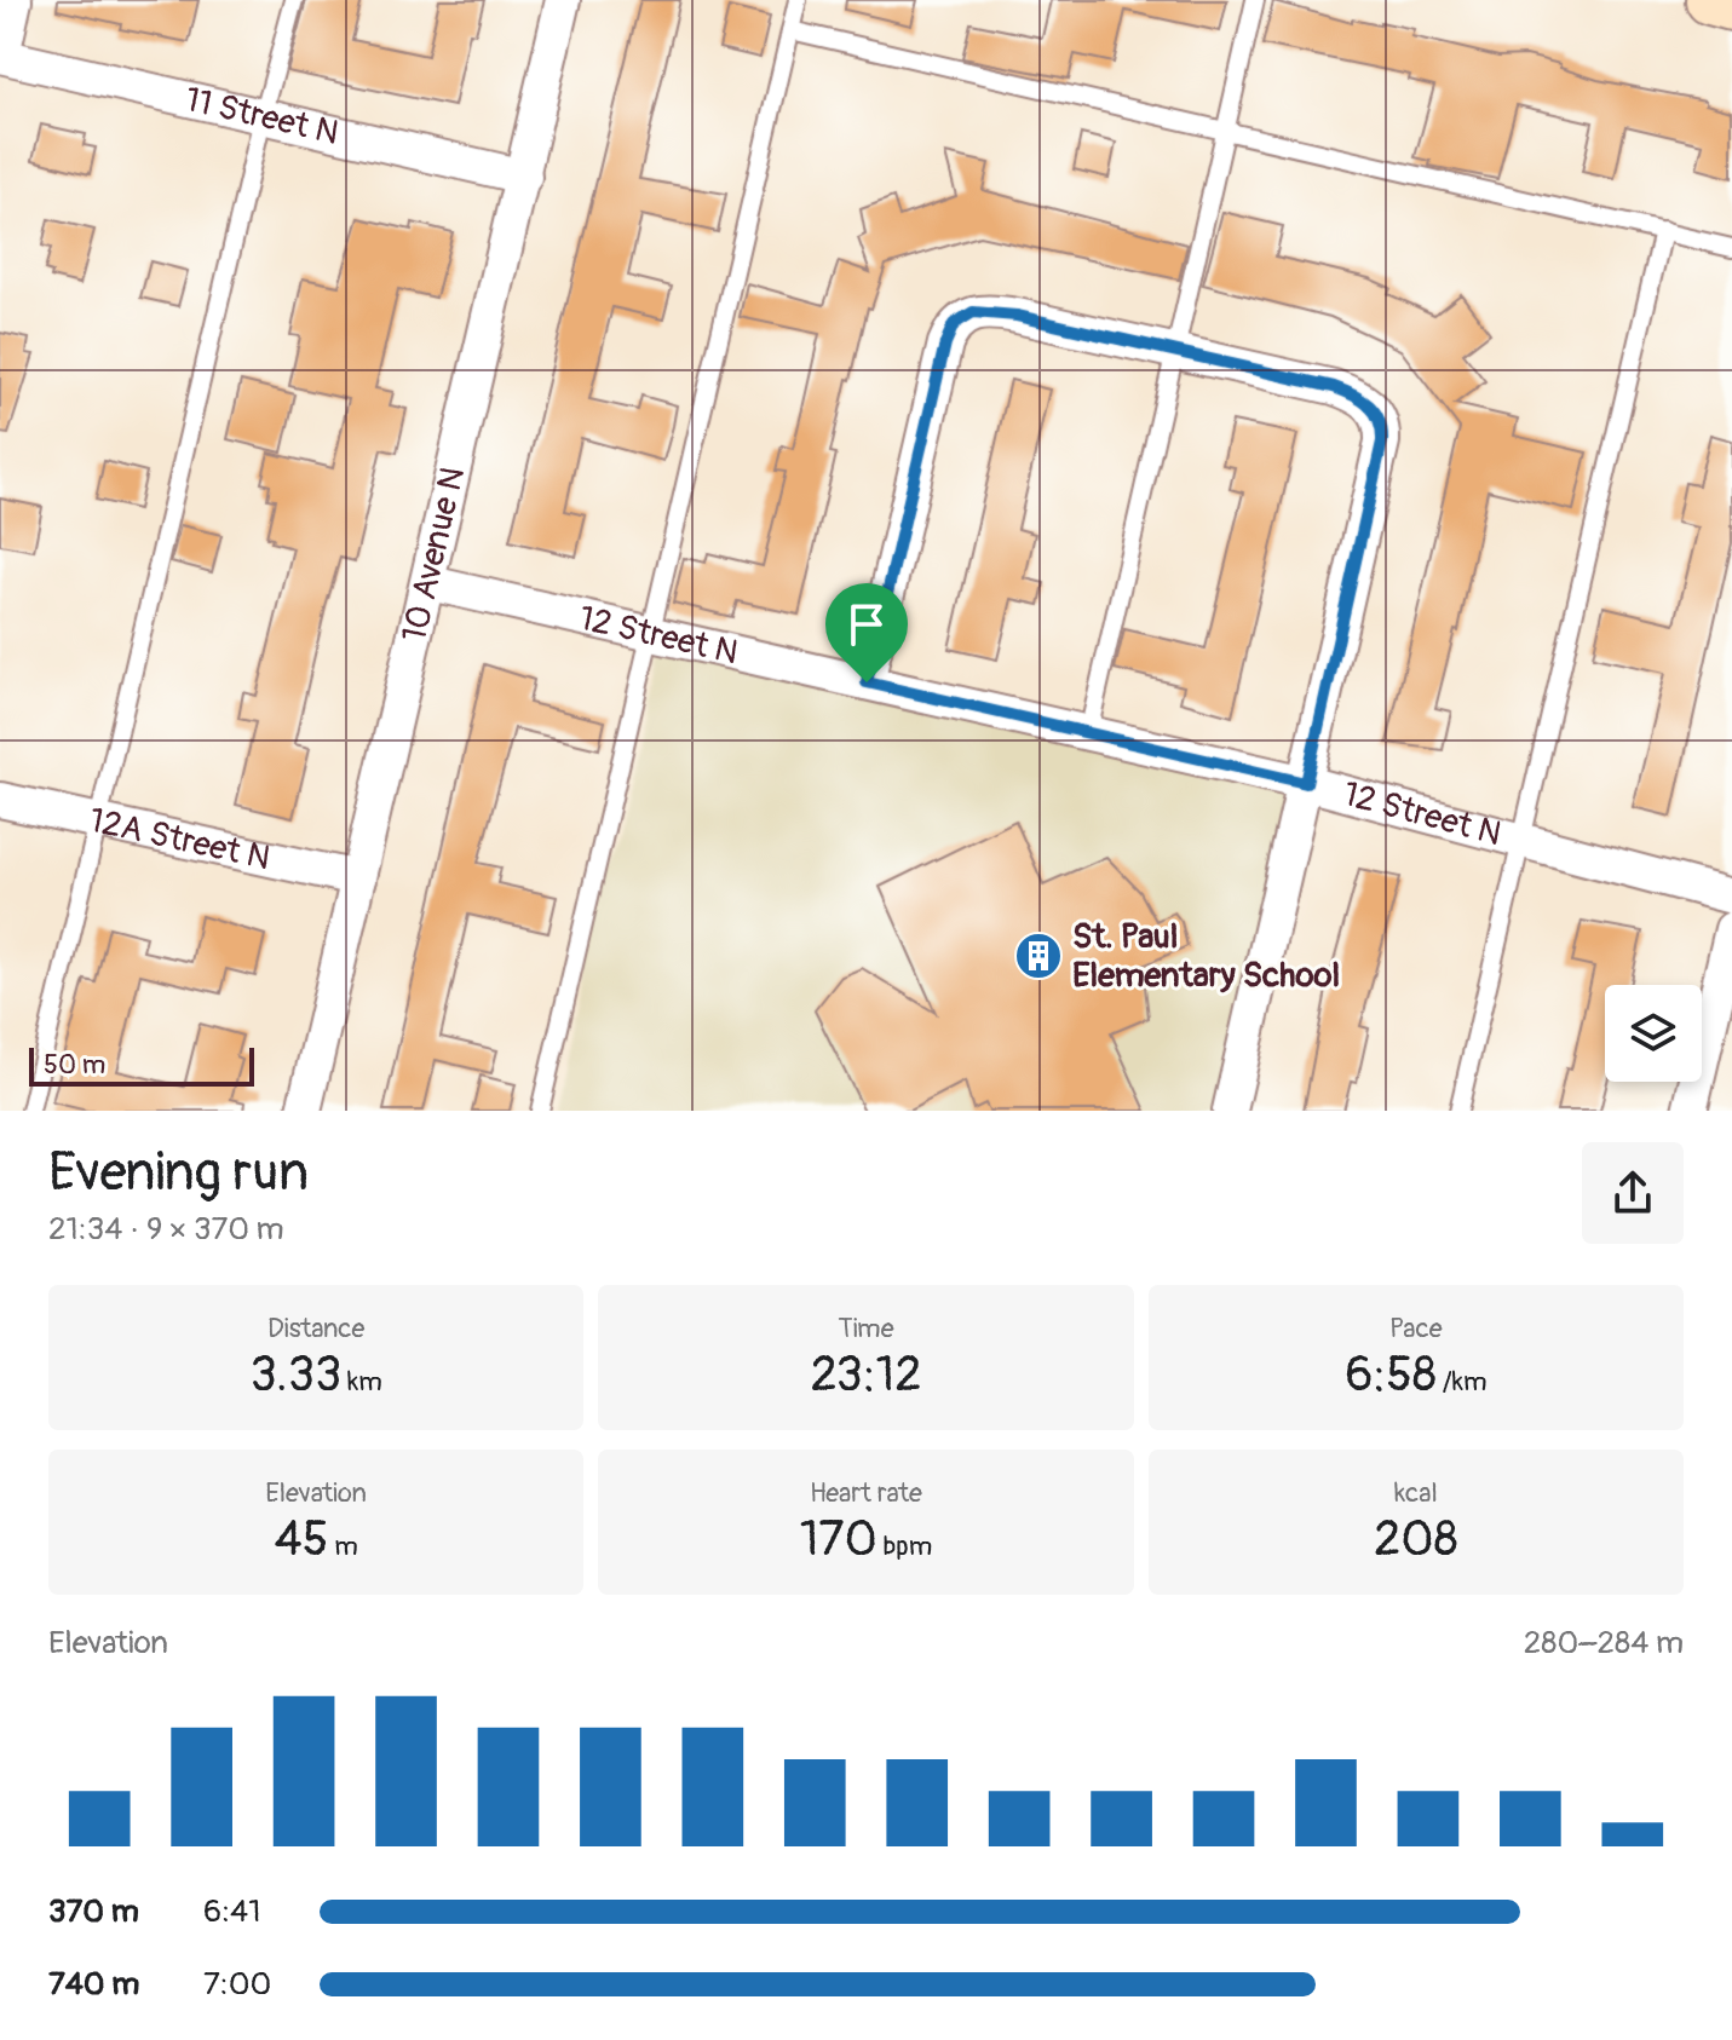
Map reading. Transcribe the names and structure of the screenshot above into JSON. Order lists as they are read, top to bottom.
{
  "streets": {
    "street": [
      "11 Street N",
      "10 Avenue N",
      "12 Street N",
      "12A Street N"
    ]
  },
  "crossings": [
    ["11 Street N", "10 Avenue N"],
    ["10 Avenue N", "12 Street N"],
    ["10 Avenue N", "12A Street N"]
  ],
  "places": {
    "building": ["St. Paul Elementary School"]
  },
  "scale_bar": "50 m",
  "page": {
    "scale": "50 m",
    "heading": ["Evening run", "21:34 · 9 × 370 m"],
    "stats": [
      ["Distance", "3.33 km"],
      ["Time", "23:12"],
      ["Pace", "6:58 /km"],
      ["Elevation", "45 m"],
      ["Heart rate", "170 bpm"],
      ["kcal", "208"]
    ],
    "chart": ["Elevation", "280–284 m"],
    "list": [
      {
        "name": "370 m",
        "note": "6:41"
      },
      {
        "name": "740 m",
        "note": "7:00"
      }
    ]
  }
}
